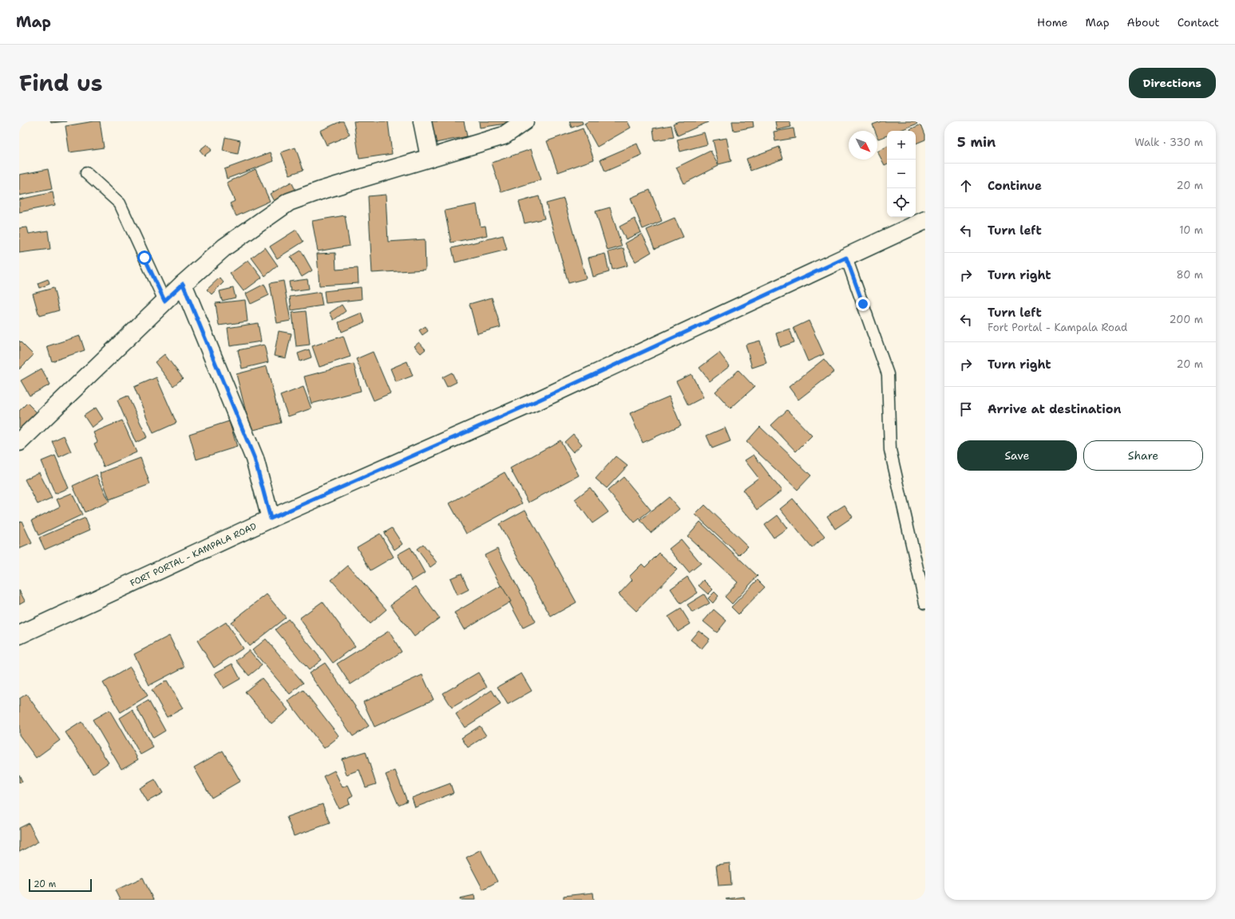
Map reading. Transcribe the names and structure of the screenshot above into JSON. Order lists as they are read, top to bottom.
{
  "streets": {
    "main road": ["FORT PORTAL - KAMPALA ROAD"]
  },
  "scale_bar": "20 m",
  "north": "bottom right",
  "page": {
    "header": "Map",
    "nav": [
      "Home",
      "Map",
      "About",
      "Contact"
    ],
    "title": "Find us",
    "buttons": [
      "Directions",
      ["Save", "Share"]
    ],
    "heading": ["5 min", "Walk · 330 m"],
    "map_buttons": ["+", "−"],
    "list": [
      ["Continue", "20 m"],
      ["Turn left", "10 m"],
      ["Turn right", "80 m"],
      ["Turn left", "Fort Portal - Kampala Road", "200 m"],
      ["Turn right", "20 m"],
      "Arrive at destination"
    ],
    "scale": "20 m"
  }
}
